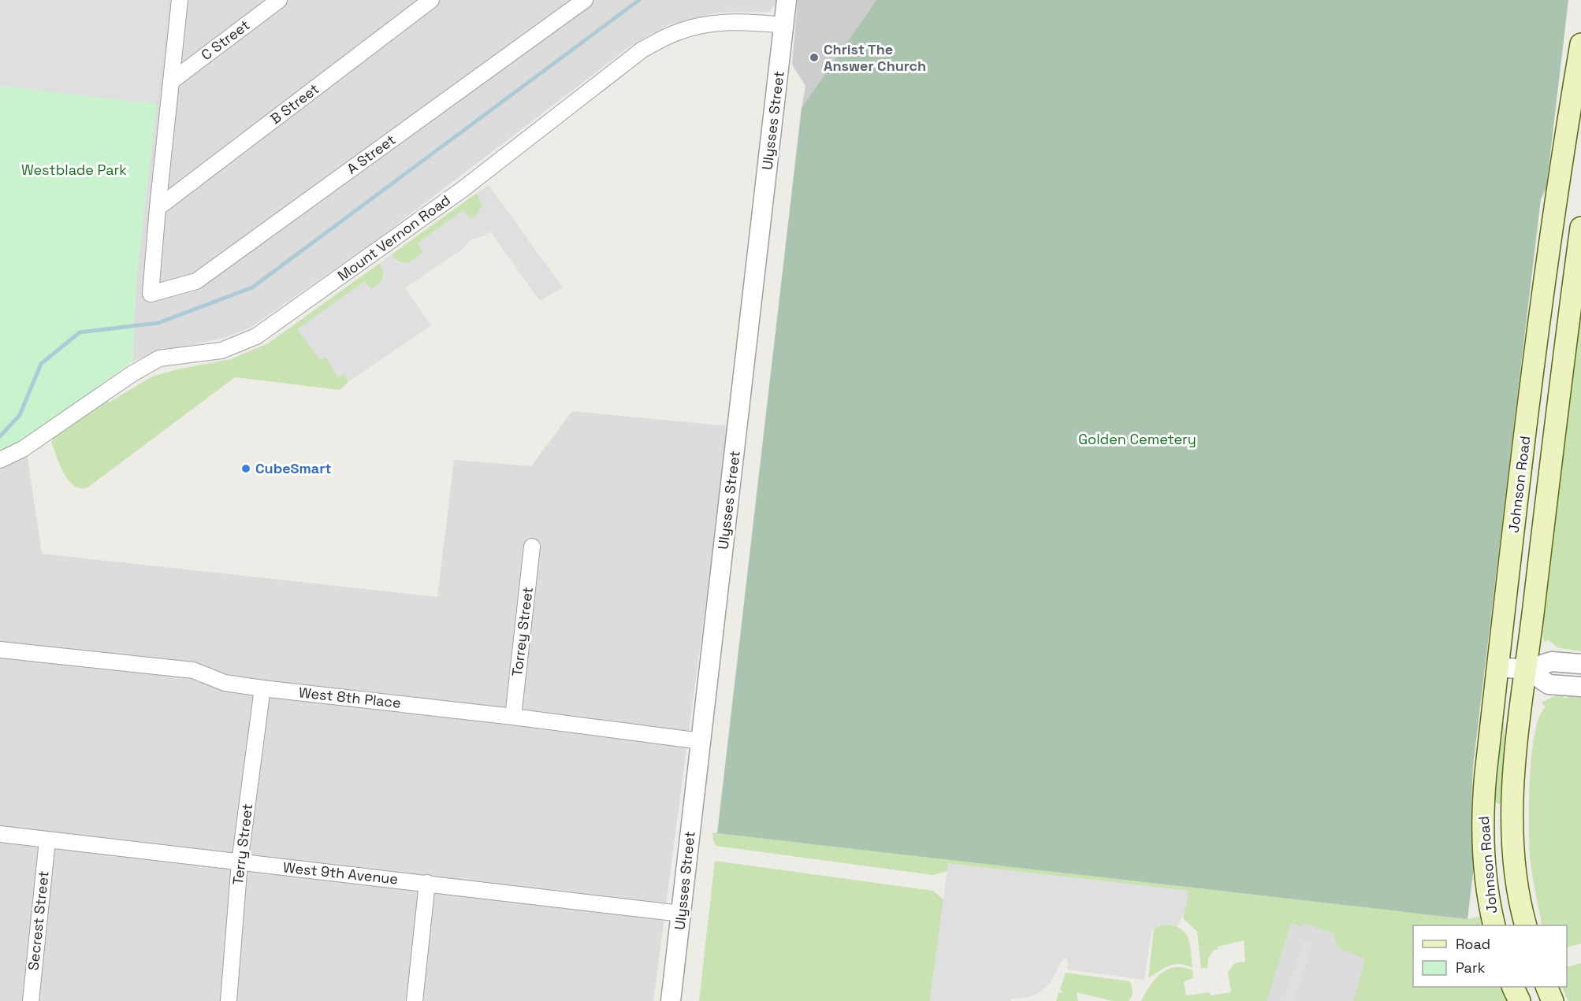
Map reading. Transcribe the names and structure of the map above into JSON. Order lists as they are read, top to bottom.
{
  "streets": {
    "main road": ["Johnson Road"],
    "street": [
      "C Street",
      "B Street",
      "Ulysses Street",
      "A Street",
      "Mount Vernon Road",
      "Torrey Street",
      "West 8th Place",
      "Terry Street",
      "West 9th Avenue",
      "Secrest Street"
    ]
  },
  "crossings": [
    ["B Street", "A Street"],
    ["Ulysses Street", "Mount Vernon Road"],
    ["Ulysses Street", "West 8th Place"],
    ["Ulysses Street", "West 9th Avenue"],
    ["Torrey Street", "West 8th Place"],
    ["West 8th Place", "Terry Street"],
    ["Terry Street", "West 9th Avenue"],
    ["West 9th Avenue", "Secrest Street"]
  ],
  "parks": ["Westblade Park", "Golden Cemetery"],
  "places": ["Christ The Answer Church", "CubeSmart"],
  "legend": ["Road", "Park"]
}
